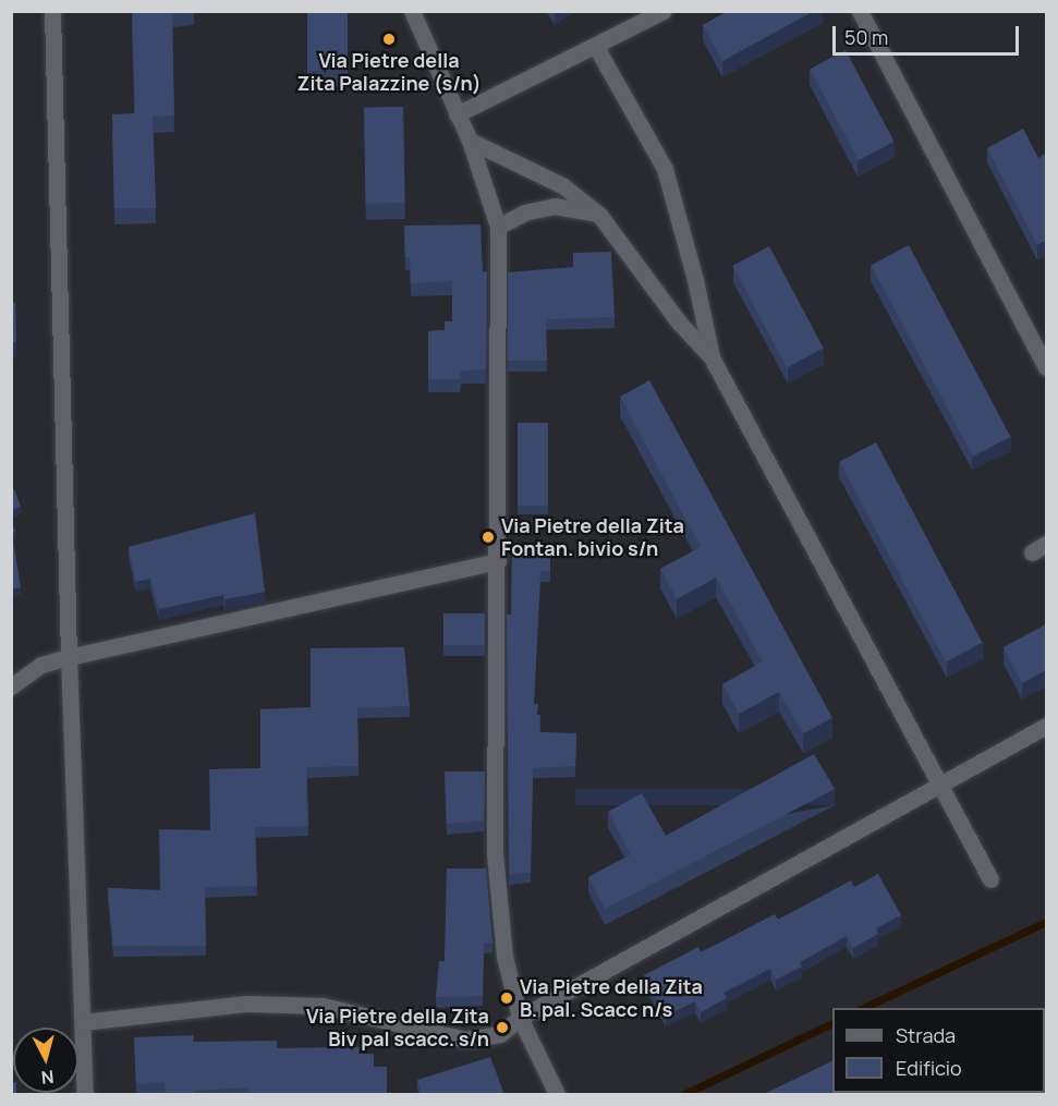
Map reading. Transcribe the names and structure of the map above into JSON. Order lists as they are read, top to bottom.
{
  "places": [
    "Via Pietre della Zita Palazzine (s/n)",
    "Via Pietre della Zita Fontan. bivio s/n",
    "Via Pietre della Zita B. pal. Scacc n/s",
    "Via Pietre della Zita Biv pal scacc. s/n"
  ],
  "legend": ["Strada", "Edificio"],
  "scale_bar": "50 m",
  "north": "bottom"
}
